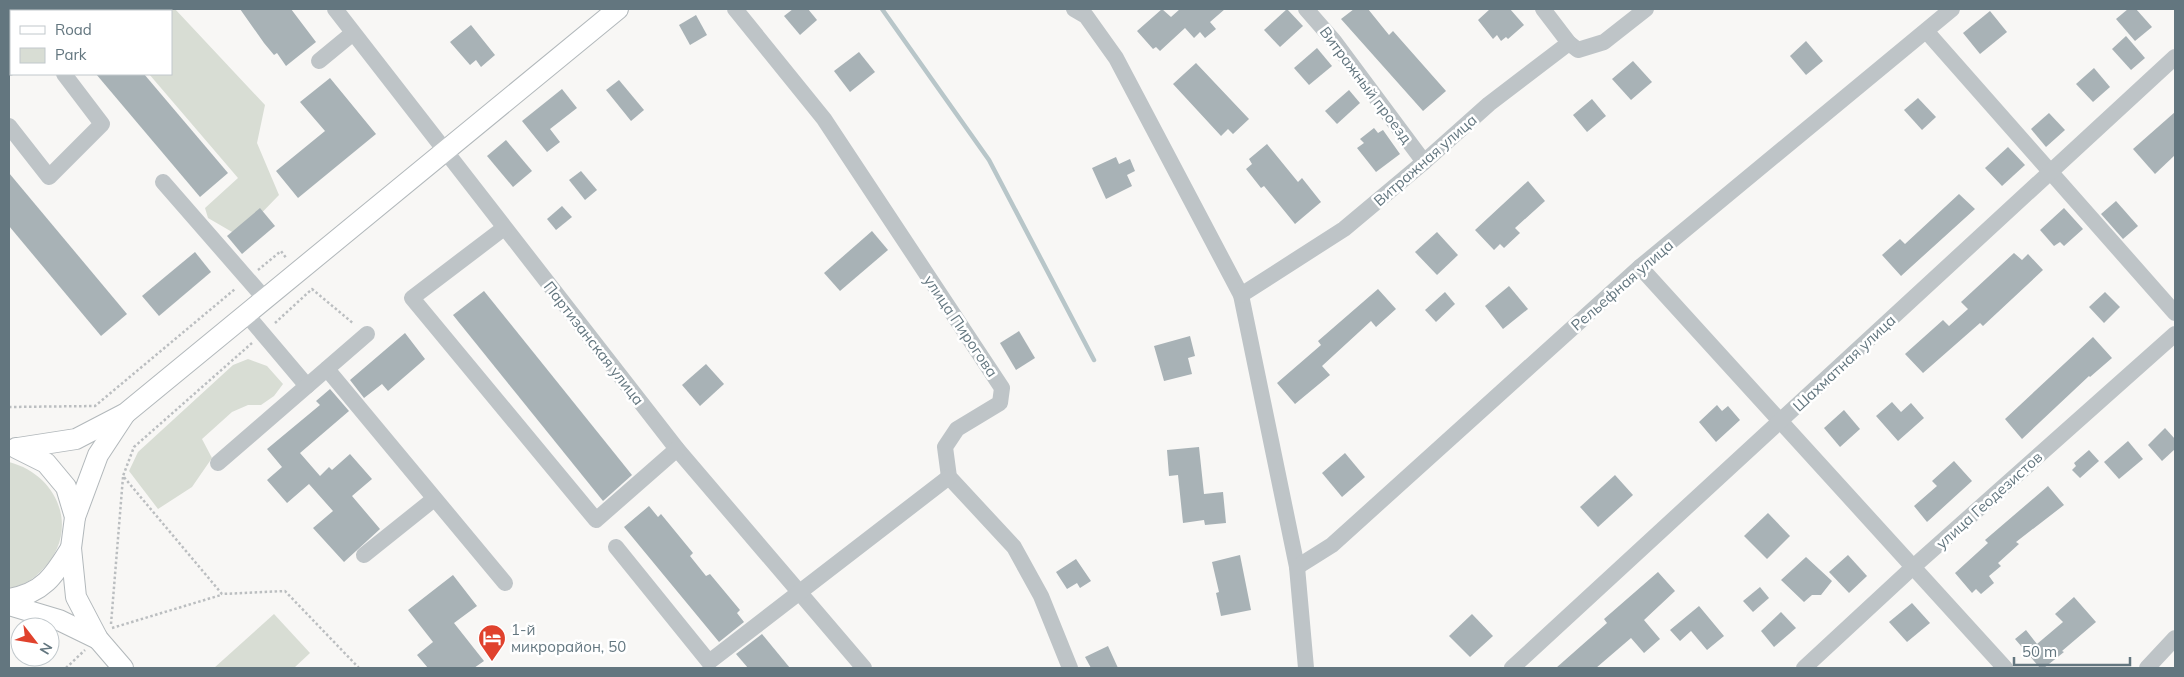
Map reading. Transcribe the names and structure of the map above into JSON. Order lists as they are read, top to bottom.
{
  "streets": {
    "street": [
      "Витражный проезд",
      "Витражная улица",
      "Рельефная улица",
      "улица Пирогова",
      "Партизанская улица",
      "Шахматная улица",
      "улица Геодезистов"
    ]
  },
  "crossings": [
    ["Витражный проезд", "Витражная улица"]
  ],
  "places": {
    "hotel": ["1-й микрорайон, 50"]
  },
  "legend": ["Road", "Park"],
  "scale_bar": "50 m",
  "north": "bottom right"
}
